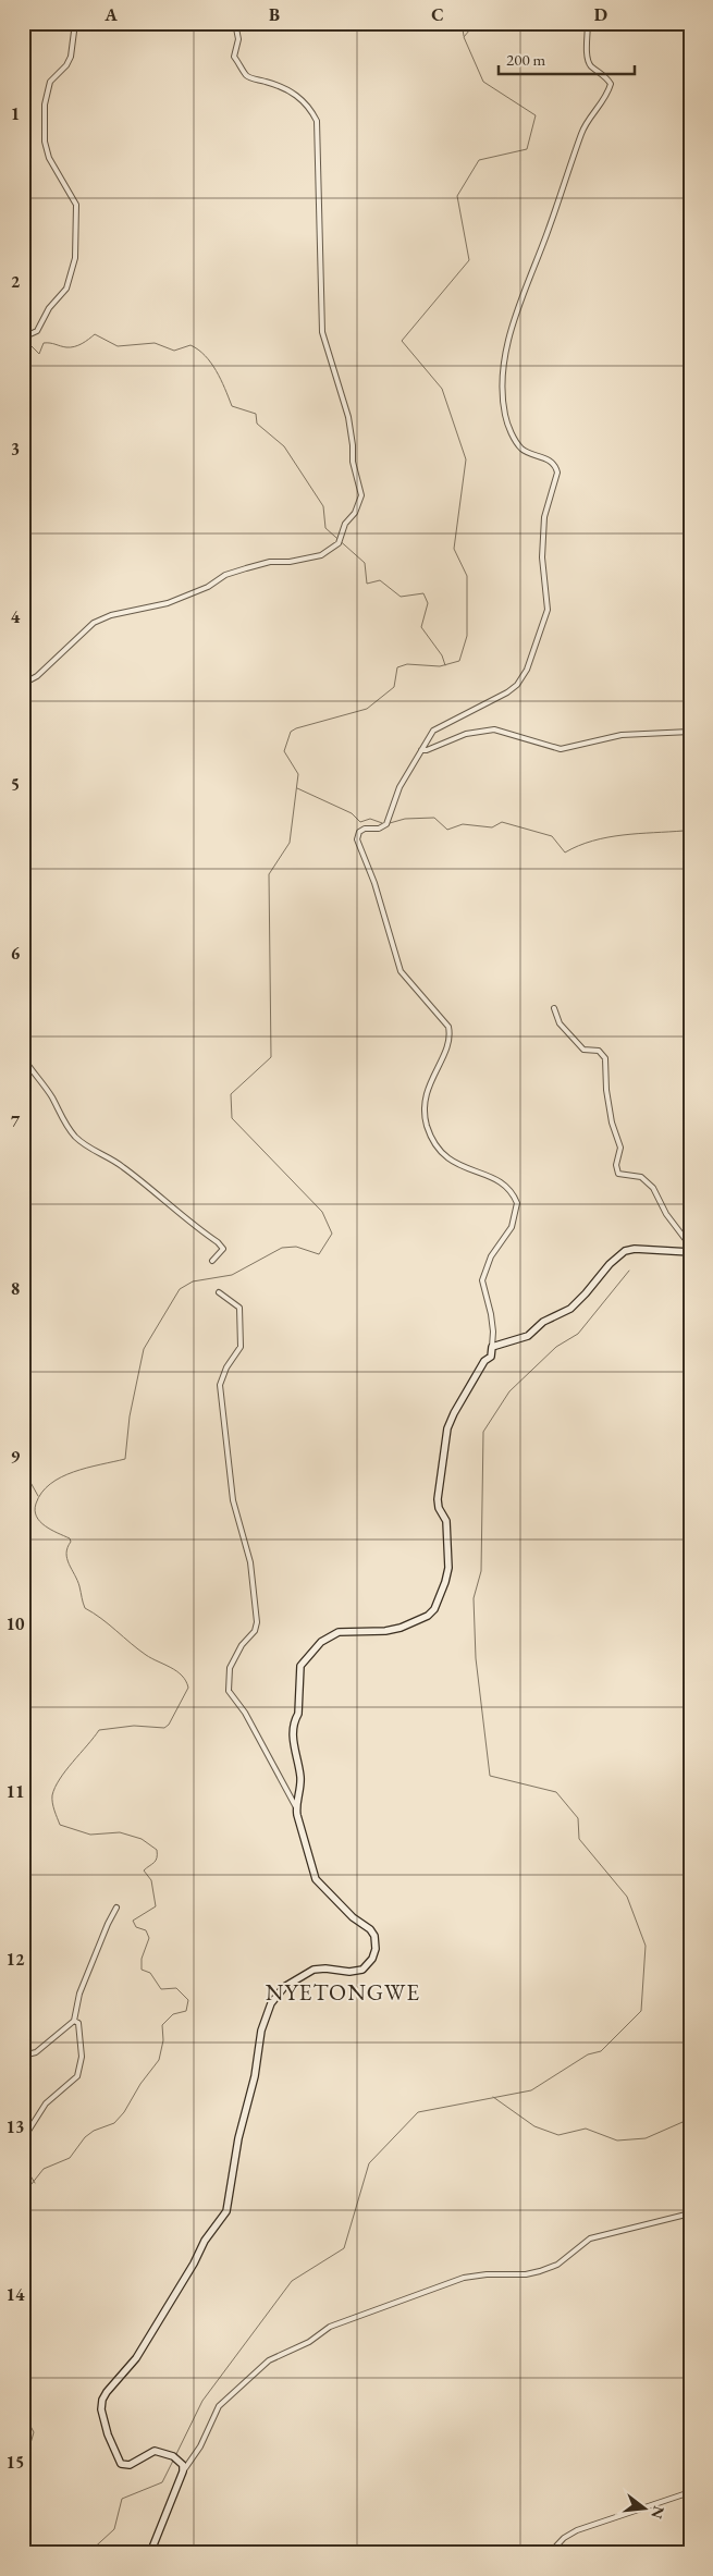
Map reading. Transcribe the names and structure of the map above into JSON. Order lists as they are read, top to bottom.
{
  "districts": ["NYETONGWE"],
  "scale_bar": "200 m",
  "north": "right",
  "grid": {
    "columns": [
      "A",
      "B",
      "C",
      "D"
    ],
    "rows": [
      "1",
      "2",
      "3",
      "4",
      "5",
      "6",
      "7",
      "8",
      "9",
      "10",
      "11",
      "12",
      "13",
      "14",
      "15"
    ]
  }
}
